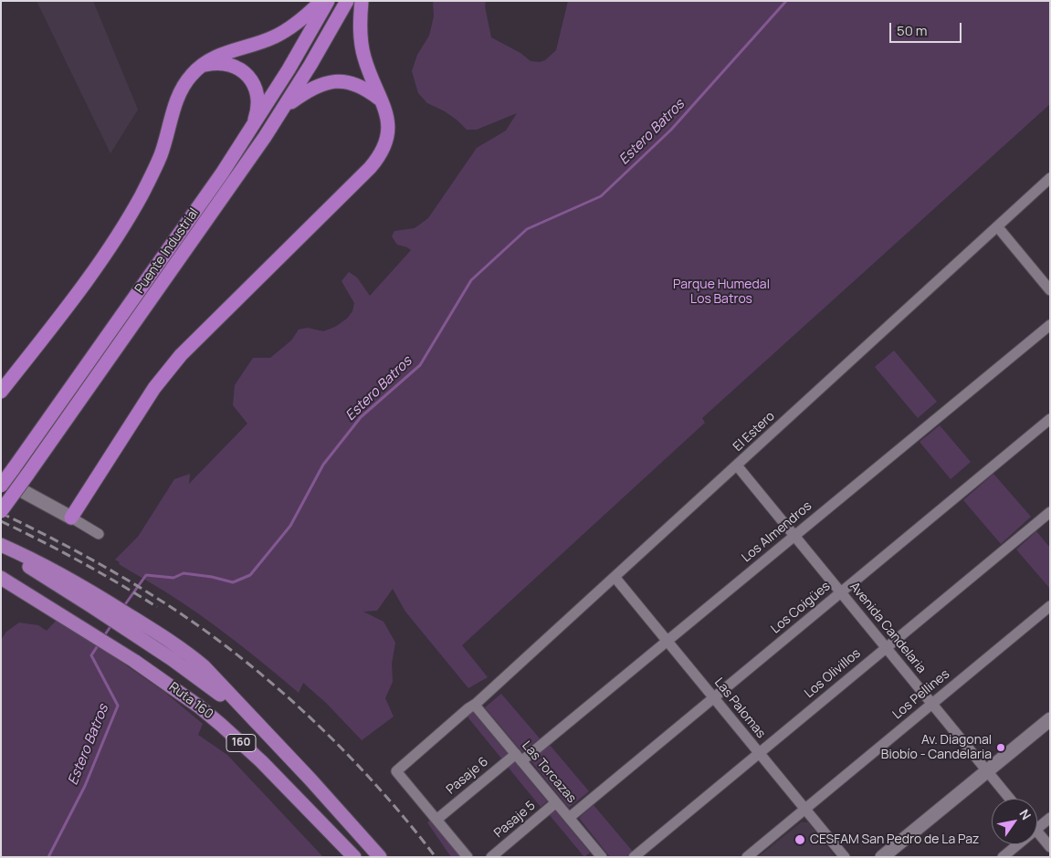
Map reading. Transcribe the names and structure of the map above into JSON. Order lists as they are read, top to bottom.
{
  "streets": {
    "highway": ["Puente Industrial", "Ruta 160", "160"],
    "street": [
      "El Estero",
      "Los Almendros",
      "Los Coigües",
      "Avenida Candelaria",
      "Los Olivillos",
      "Los Pellines",
      "Las Palomas",
      "Las Torcazas",
      "Pasaje 6",
      "Pasaje 5"
    ]
  },
  "crossings": [
    ["El Estero", "Avenida Candelaria"],
    ["El Estero", "Las Palomas"],
    ["El Estero", "Las Torcazas"],
    ["El Estero", "Pasaje 6"],
    ["Los Almendros", "Avenida Candelaria"],
    ["Los Almendros", "Las Palomas"],
    ["Los Almendros", "Las Torcazas"],
    ["Los Almendros", "Pasaje 6"],
    ["Los Coigües", "Avenida Candelaria"],
    ["Los Coigües", "Las Palomas"],
    ["Los Coigües", "Las Torcazas"],
    ["Avenida Candelaria", "Los Olivillos"],
    ["Avenida Candelaria", "Los Pellines"],
    ["Los Olivillos", "Las Palomas"],
    ["Los Pellines", "Las Palomas"],
    ["Las Torcazas", "Pasaje 6"],
    ["Las Torcazas", "Pasaje 5"]
  ],
  "water": ["Estero Batros"],
  "parks": ["Parque Humedal Los Batros"],
  "places": ["Av. Diagonal Biobío - Candelaria", "CESFAM San Pedro de La Paz"],
  "scale_bar": "50 m",
  "north": "top right"
}
